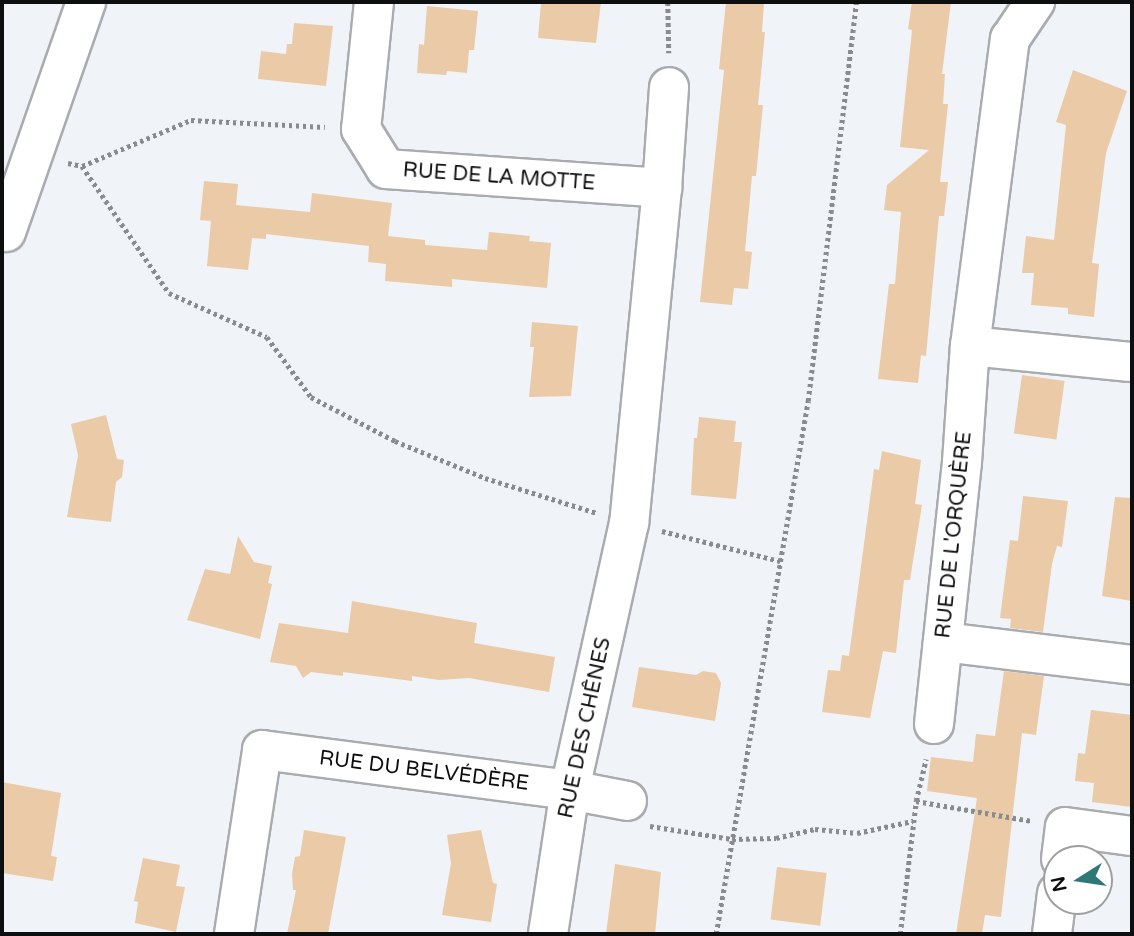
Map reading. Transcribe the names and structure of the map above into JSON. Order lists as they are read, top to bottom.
{
  "streets": {
    "street": [
      "RUE DE LA MOTTE",
      "RUE DE L'ORQUÈRE",
      "RUE DES CHÊNES",
      "RUE DU BELVÉDÈRE"
    ]
  },
  "crossings": [
    ["RUE DES CHÊNES", "RUE DU BELVÉDÈRE"]
  ],
  "north": "left"
}
